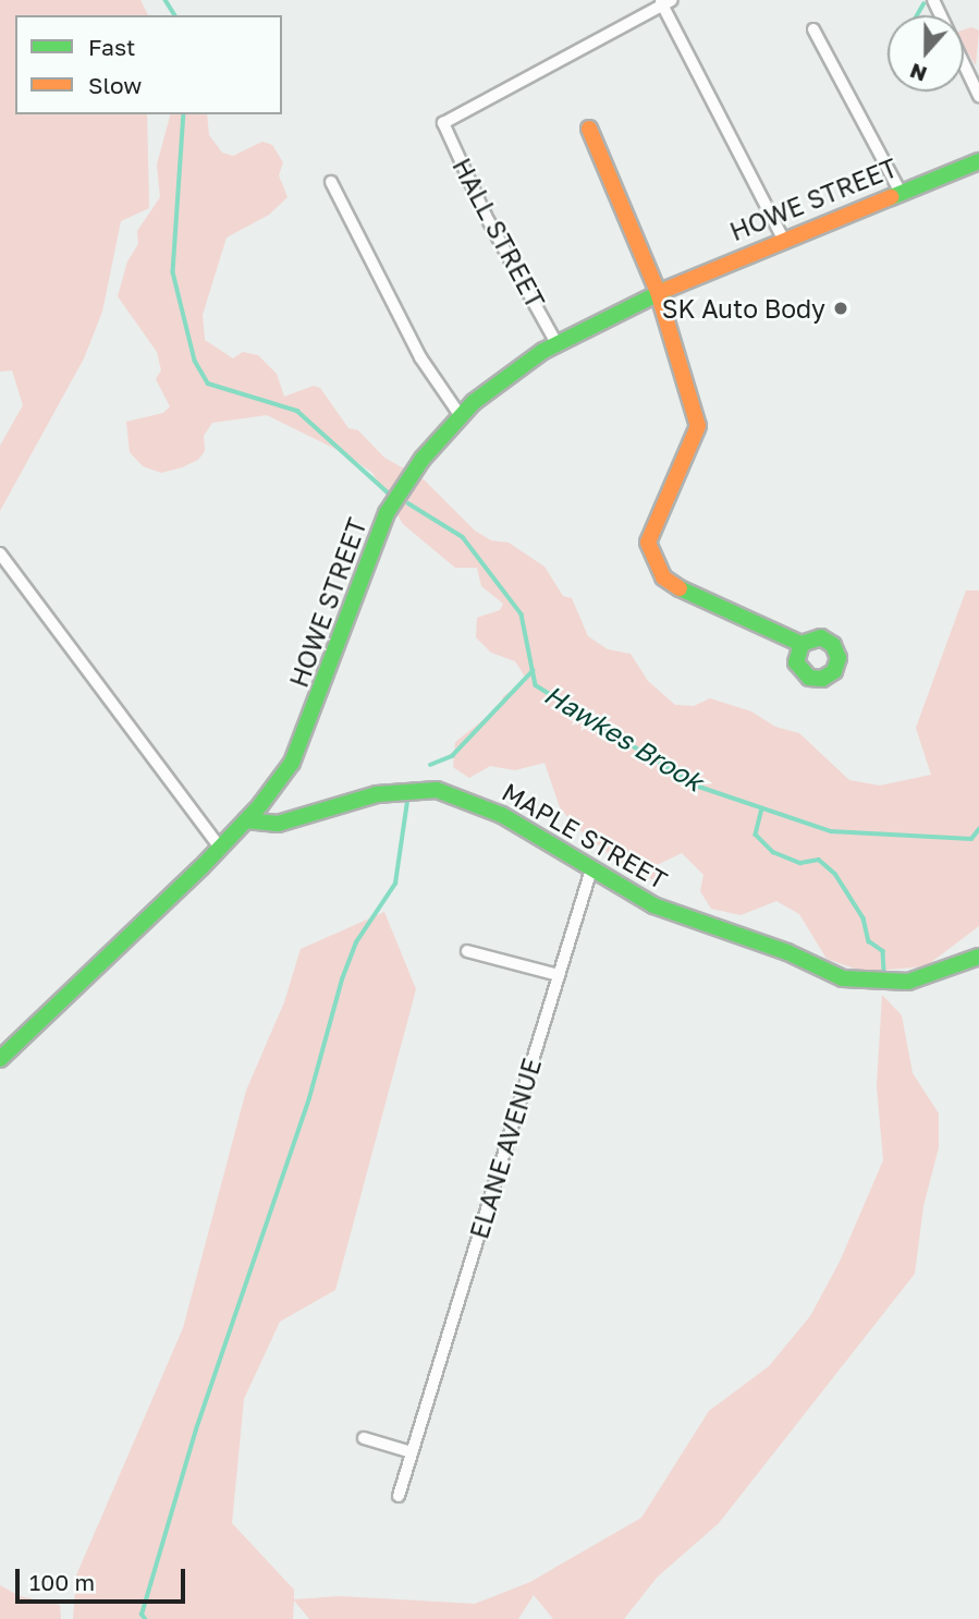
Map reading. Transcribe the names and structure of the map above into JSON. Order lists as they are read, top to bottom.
{
  "streets": {
    "street": [
      "HOWE STREET",
      "HALL STREET",
      "MAPLE STREET",
      "ELANE AVENUE"
    ]
  },
  "crossings": [
    ["HOWE STREET", "HALL STREET"],
    ["HOWE STREET", "MAPLE STREET"],
    ["MAPLE STREET", "ELANE AVENUE"]
  ],
  "water": ["Hawkes Brook"],
  "places": ["SK Auto Body"],
  "legend": ["Fast", "Slow"],
  "scale_bar": "100 m",
  "north": "bottom"
}
